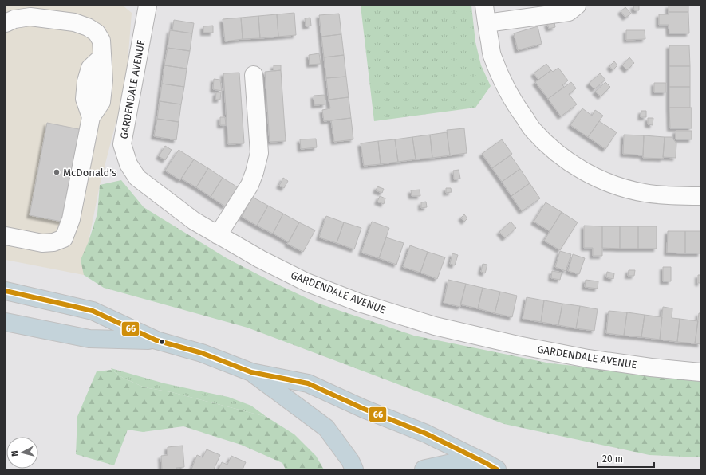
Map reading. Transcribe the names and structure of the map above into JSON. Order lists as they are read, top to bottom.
{
  "streets": {
    "street": ["GARDENDALE AVENUE"]
  },
  "places": ["McDonald's"],
  "lines": ["transit line 66"],
  "scale_bar": "20 m",
  "north": "left"
}
